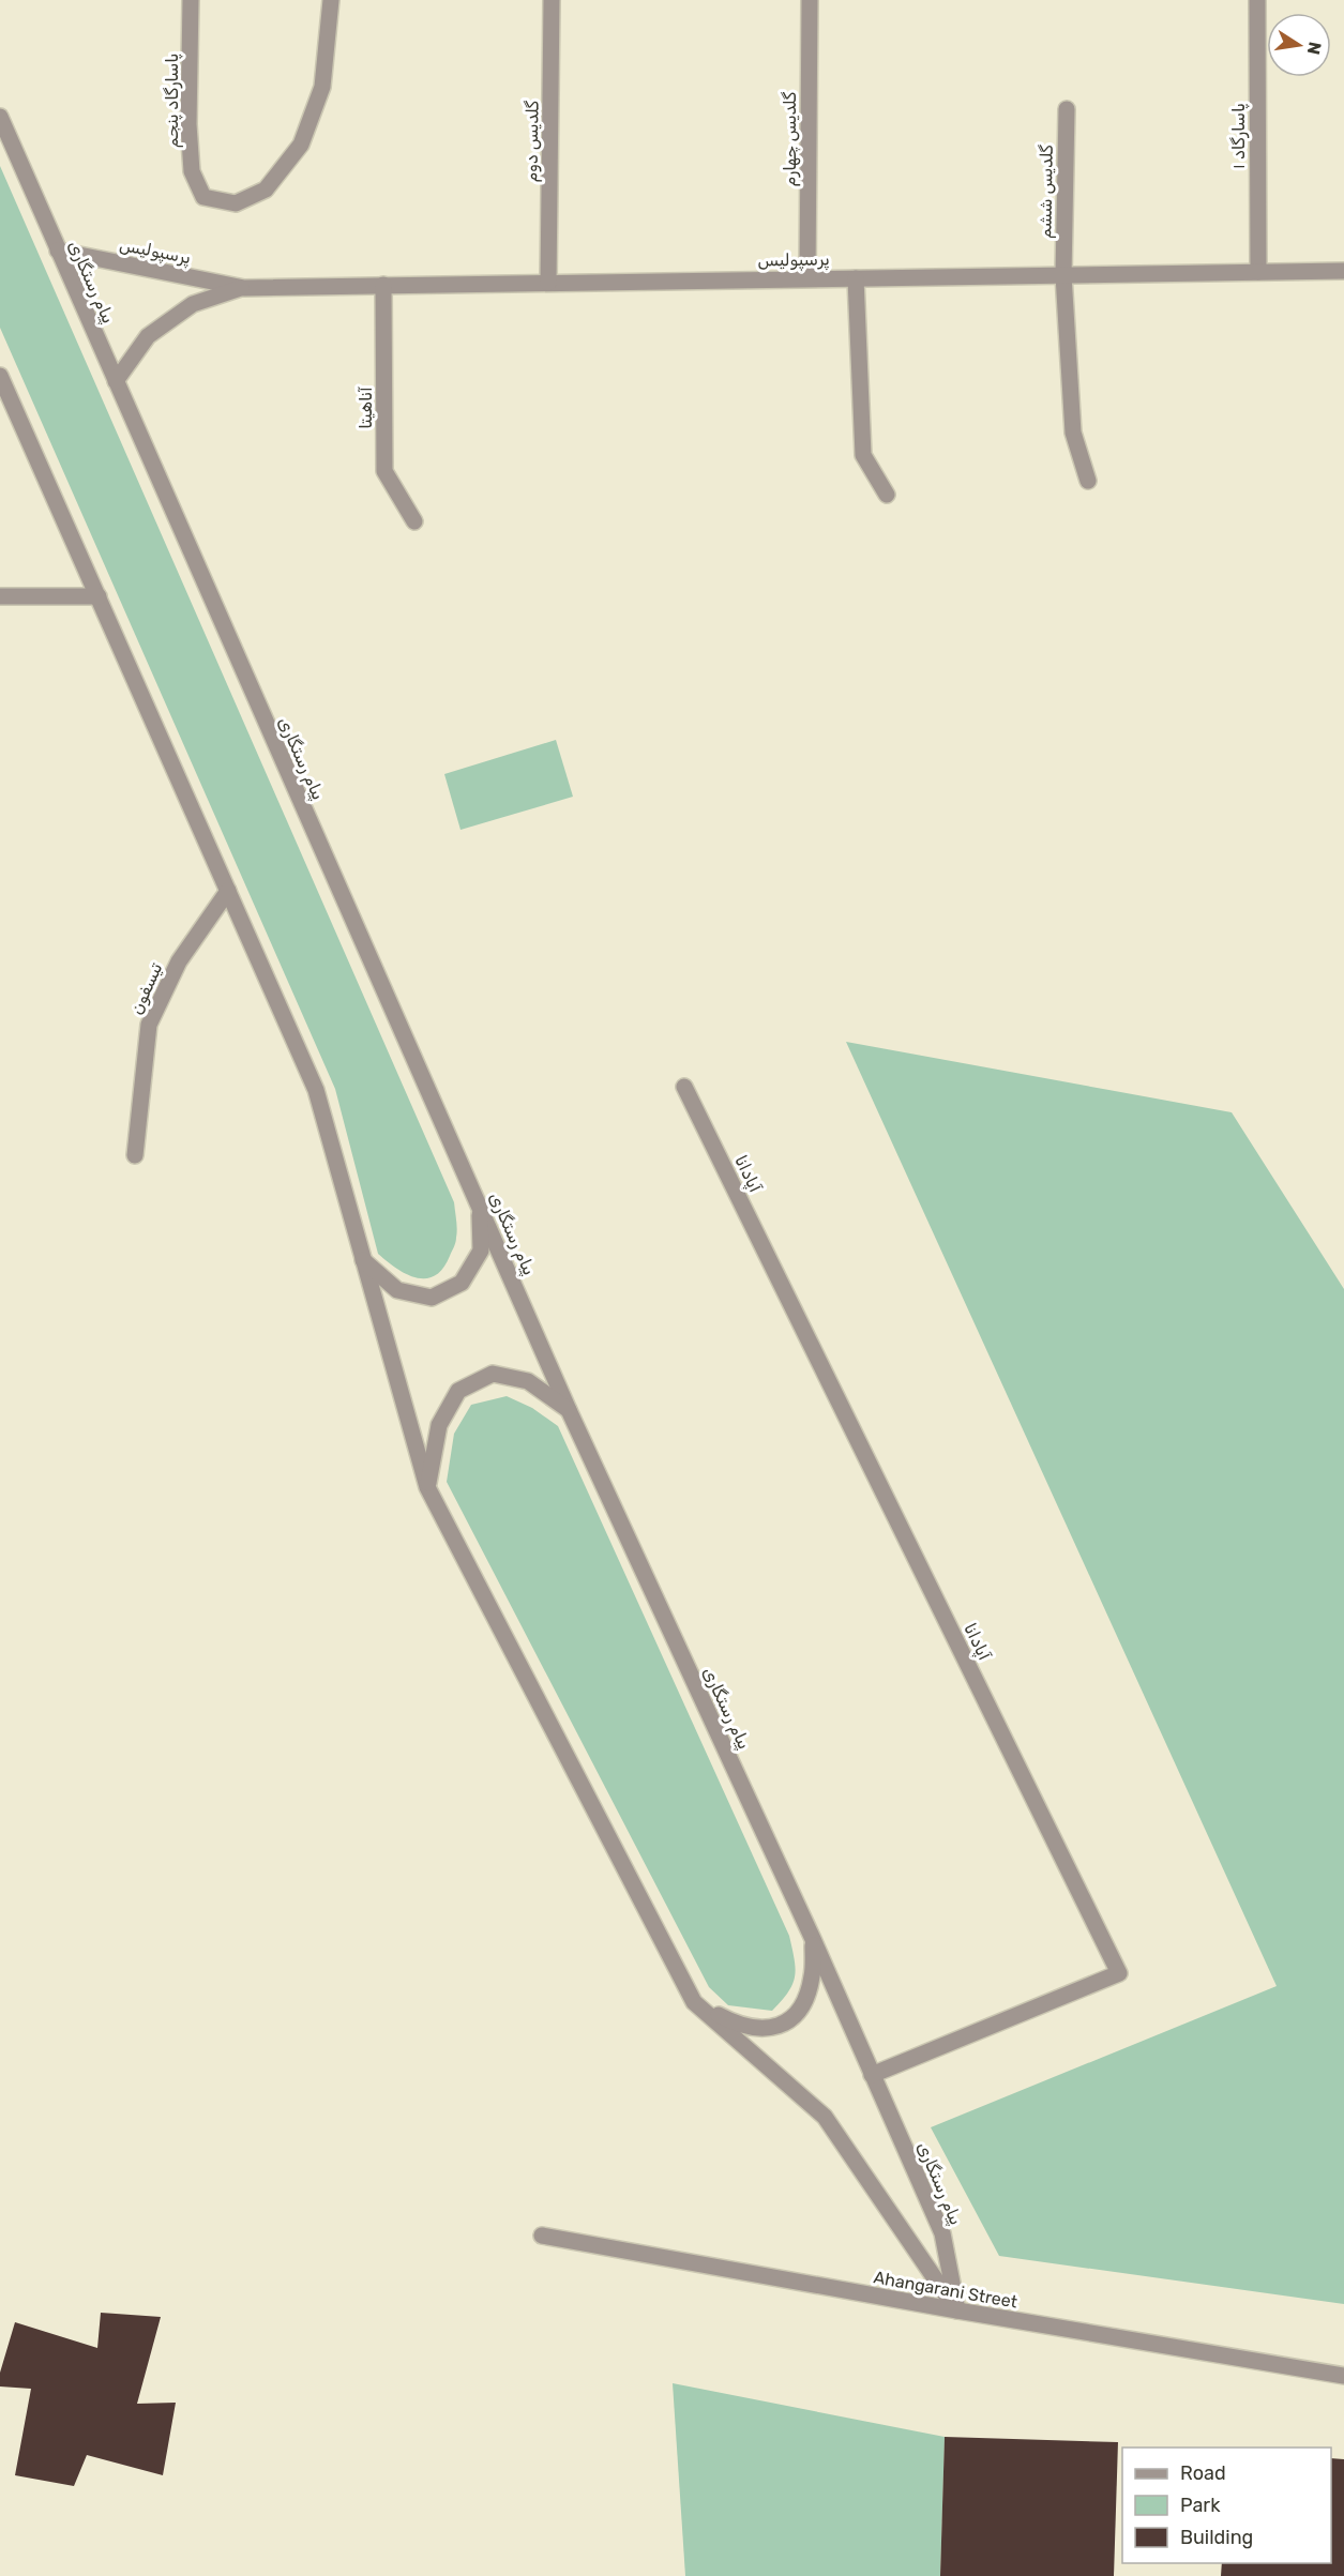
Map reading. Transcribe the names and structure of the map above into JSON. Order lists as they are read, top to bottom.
{
  "streets": {
    "street": [
      "پاسارگاد پنجم",
      "پاسارگاد ۱",
      "گلدیس چهارم",
      "گلدیس دوم",
      "گلدیس ششم",
      "پرسپولیس",
      "پیام رستگاری",
      "آناهیتا",
      "تیسفون",
      "آپادانا",
      "Ahangarani Street"
    ]
  },
  "crossings": [
    ["پاسارگاد ۱", "پرسپولیس"],
    ["گلدیس چهارم", "پرسپولیس"],
    ["گلدیس دوم", "پرسپولیس"],
    ["گلدیس ششم", "پرسپولیس"],
    ["پرسپولیس", "پیام رستگاری"],
    ["پرسپولیس", "آناهیتا"],
    ["پیام رستگاری", "آپادانا"],
    ["پیام رستگاری", "Ahangarani Street"]
  ],
  "legend": ["Road", "Park", "Building"],
  "north": "right"
}
